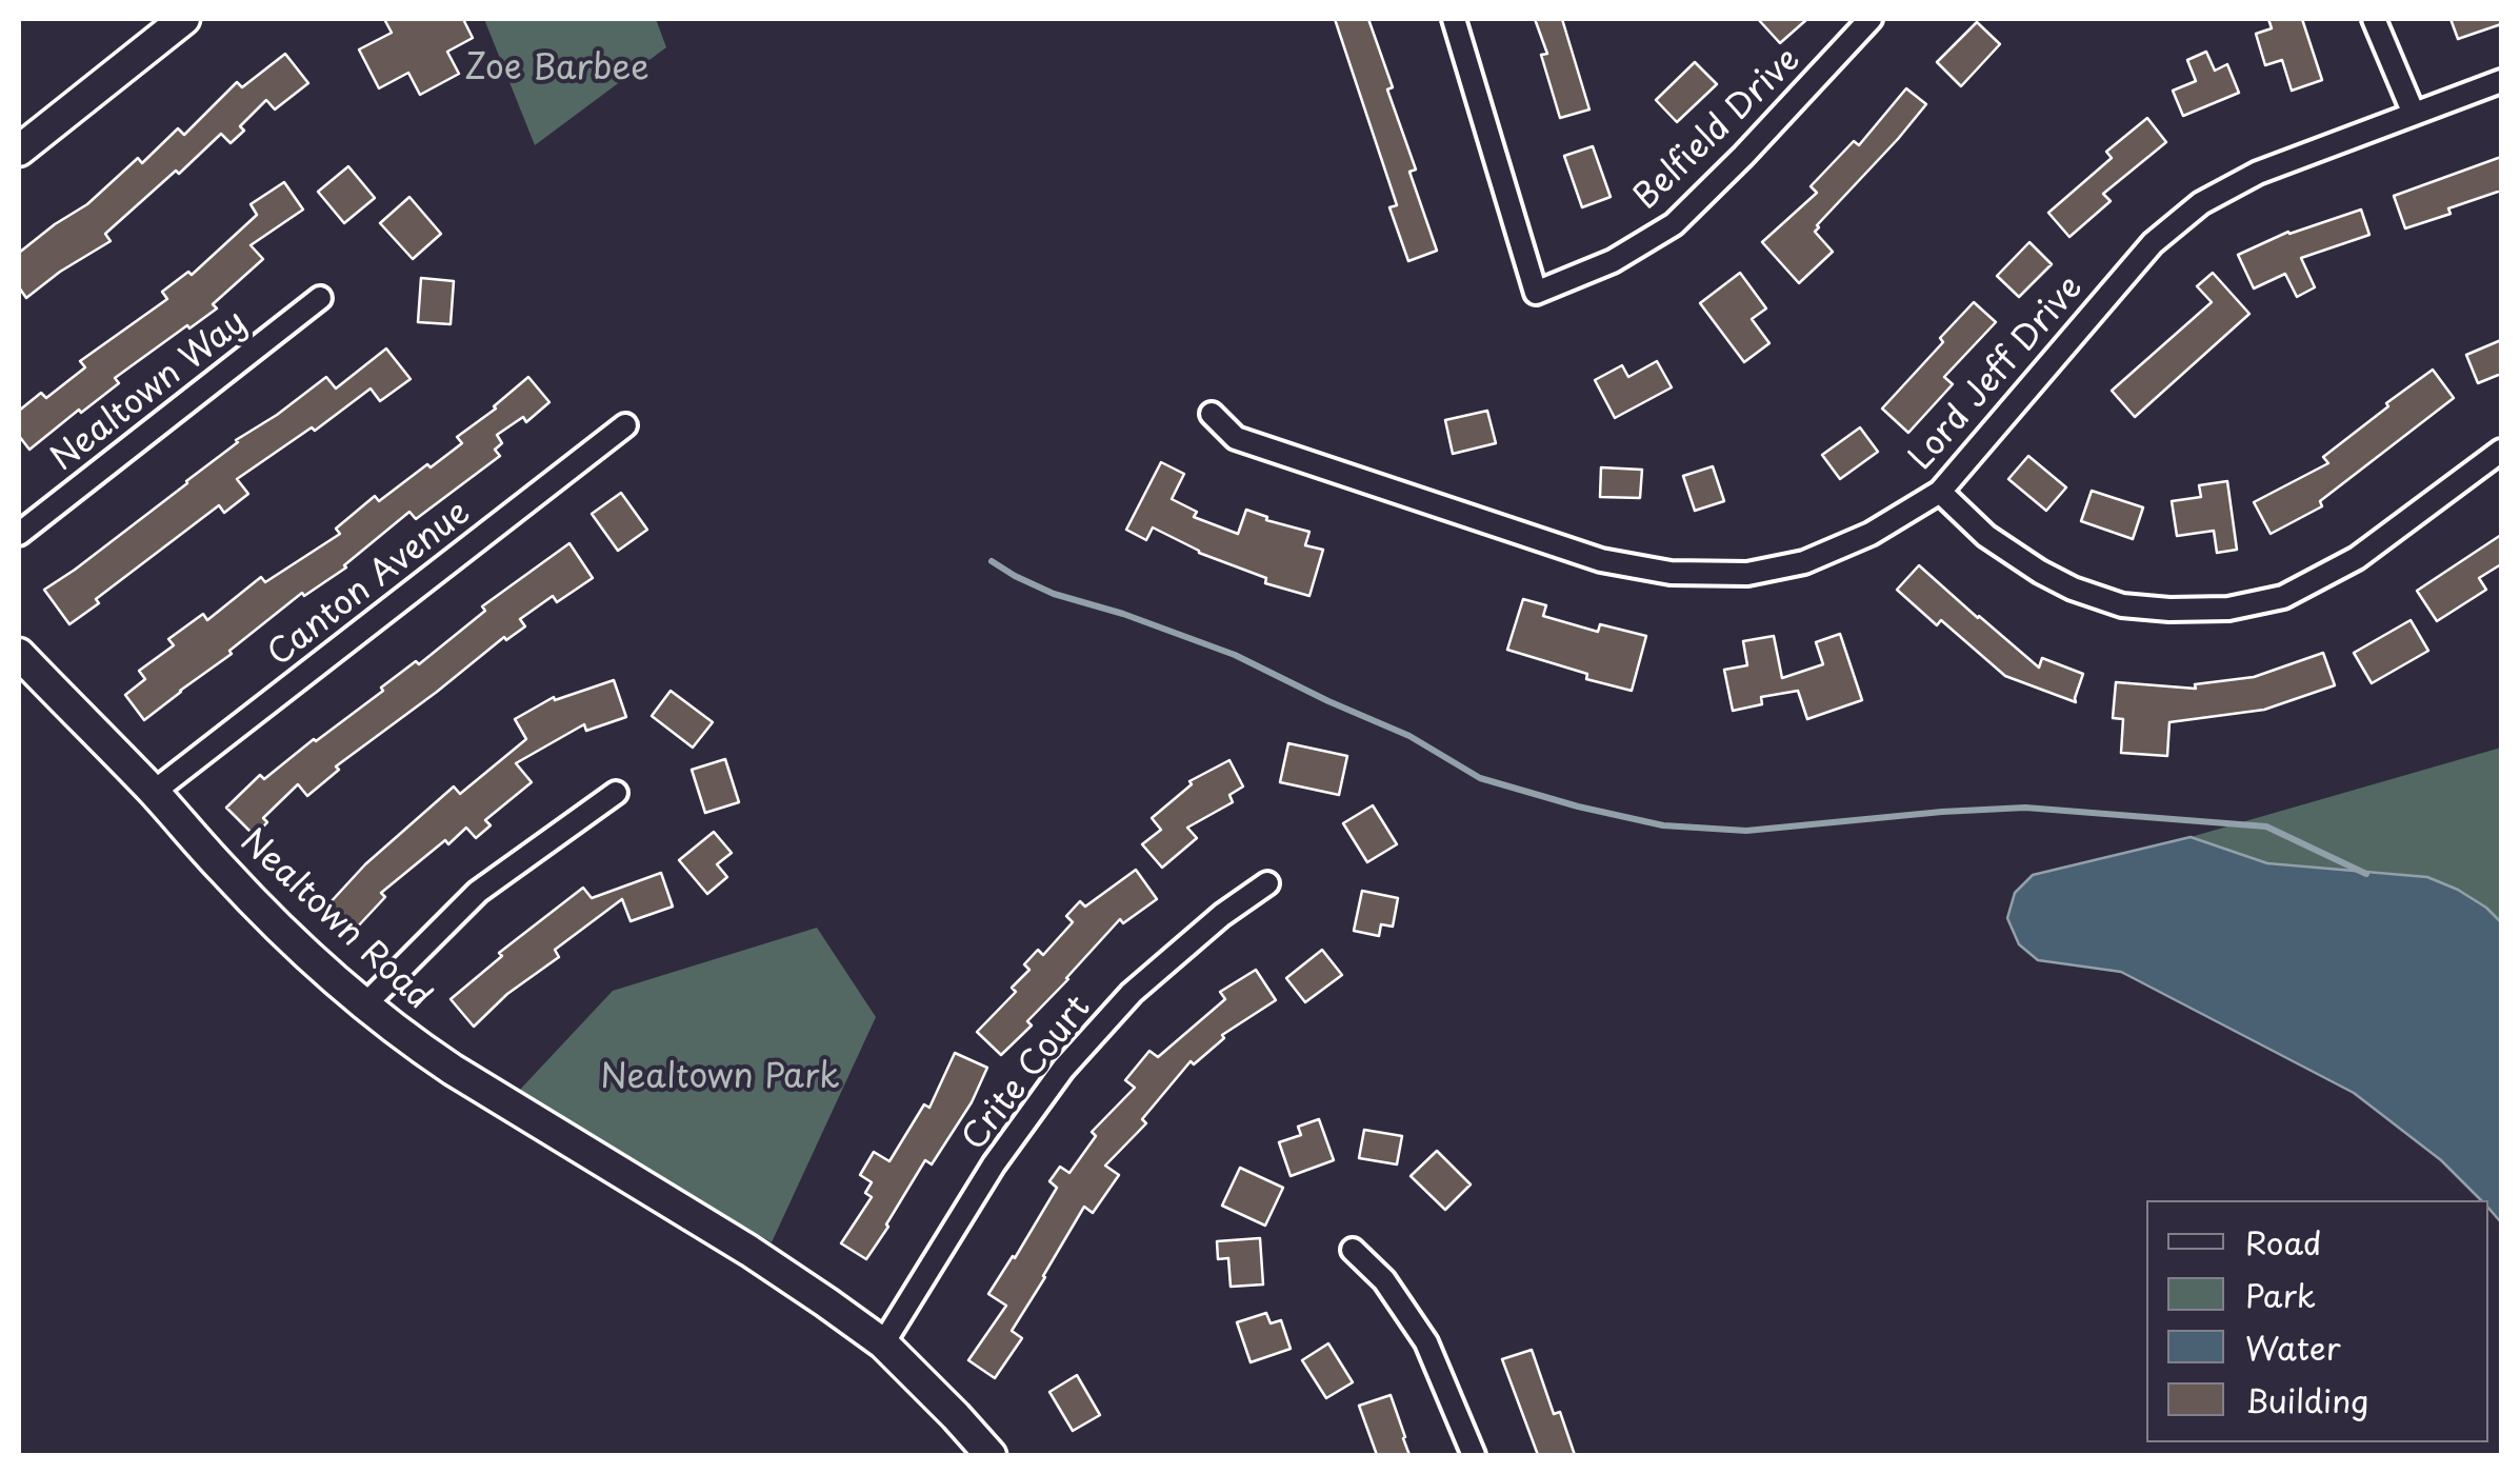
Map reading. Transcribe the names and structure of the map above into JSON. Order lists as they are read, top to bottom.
{
  "streets": {
    "street": [
      "Belfield Drive",
      "Lord Jeff Drive",
      "Nealtown Way",
      "Canton Avenue",
      "Nealtown Road",
      "Crite Court"
    ]
  },
  "crossings": [
    ["Canton Avenue", "Nealtown Road"],
    ["Nealtown Road", "Crite Court"]
  ],
  "parks": ["Zoe Barbee", "Nealtown Park"],
  "legend": [
    "Road",
    "Park",
    "Water",
    "Building"
  ]
}
